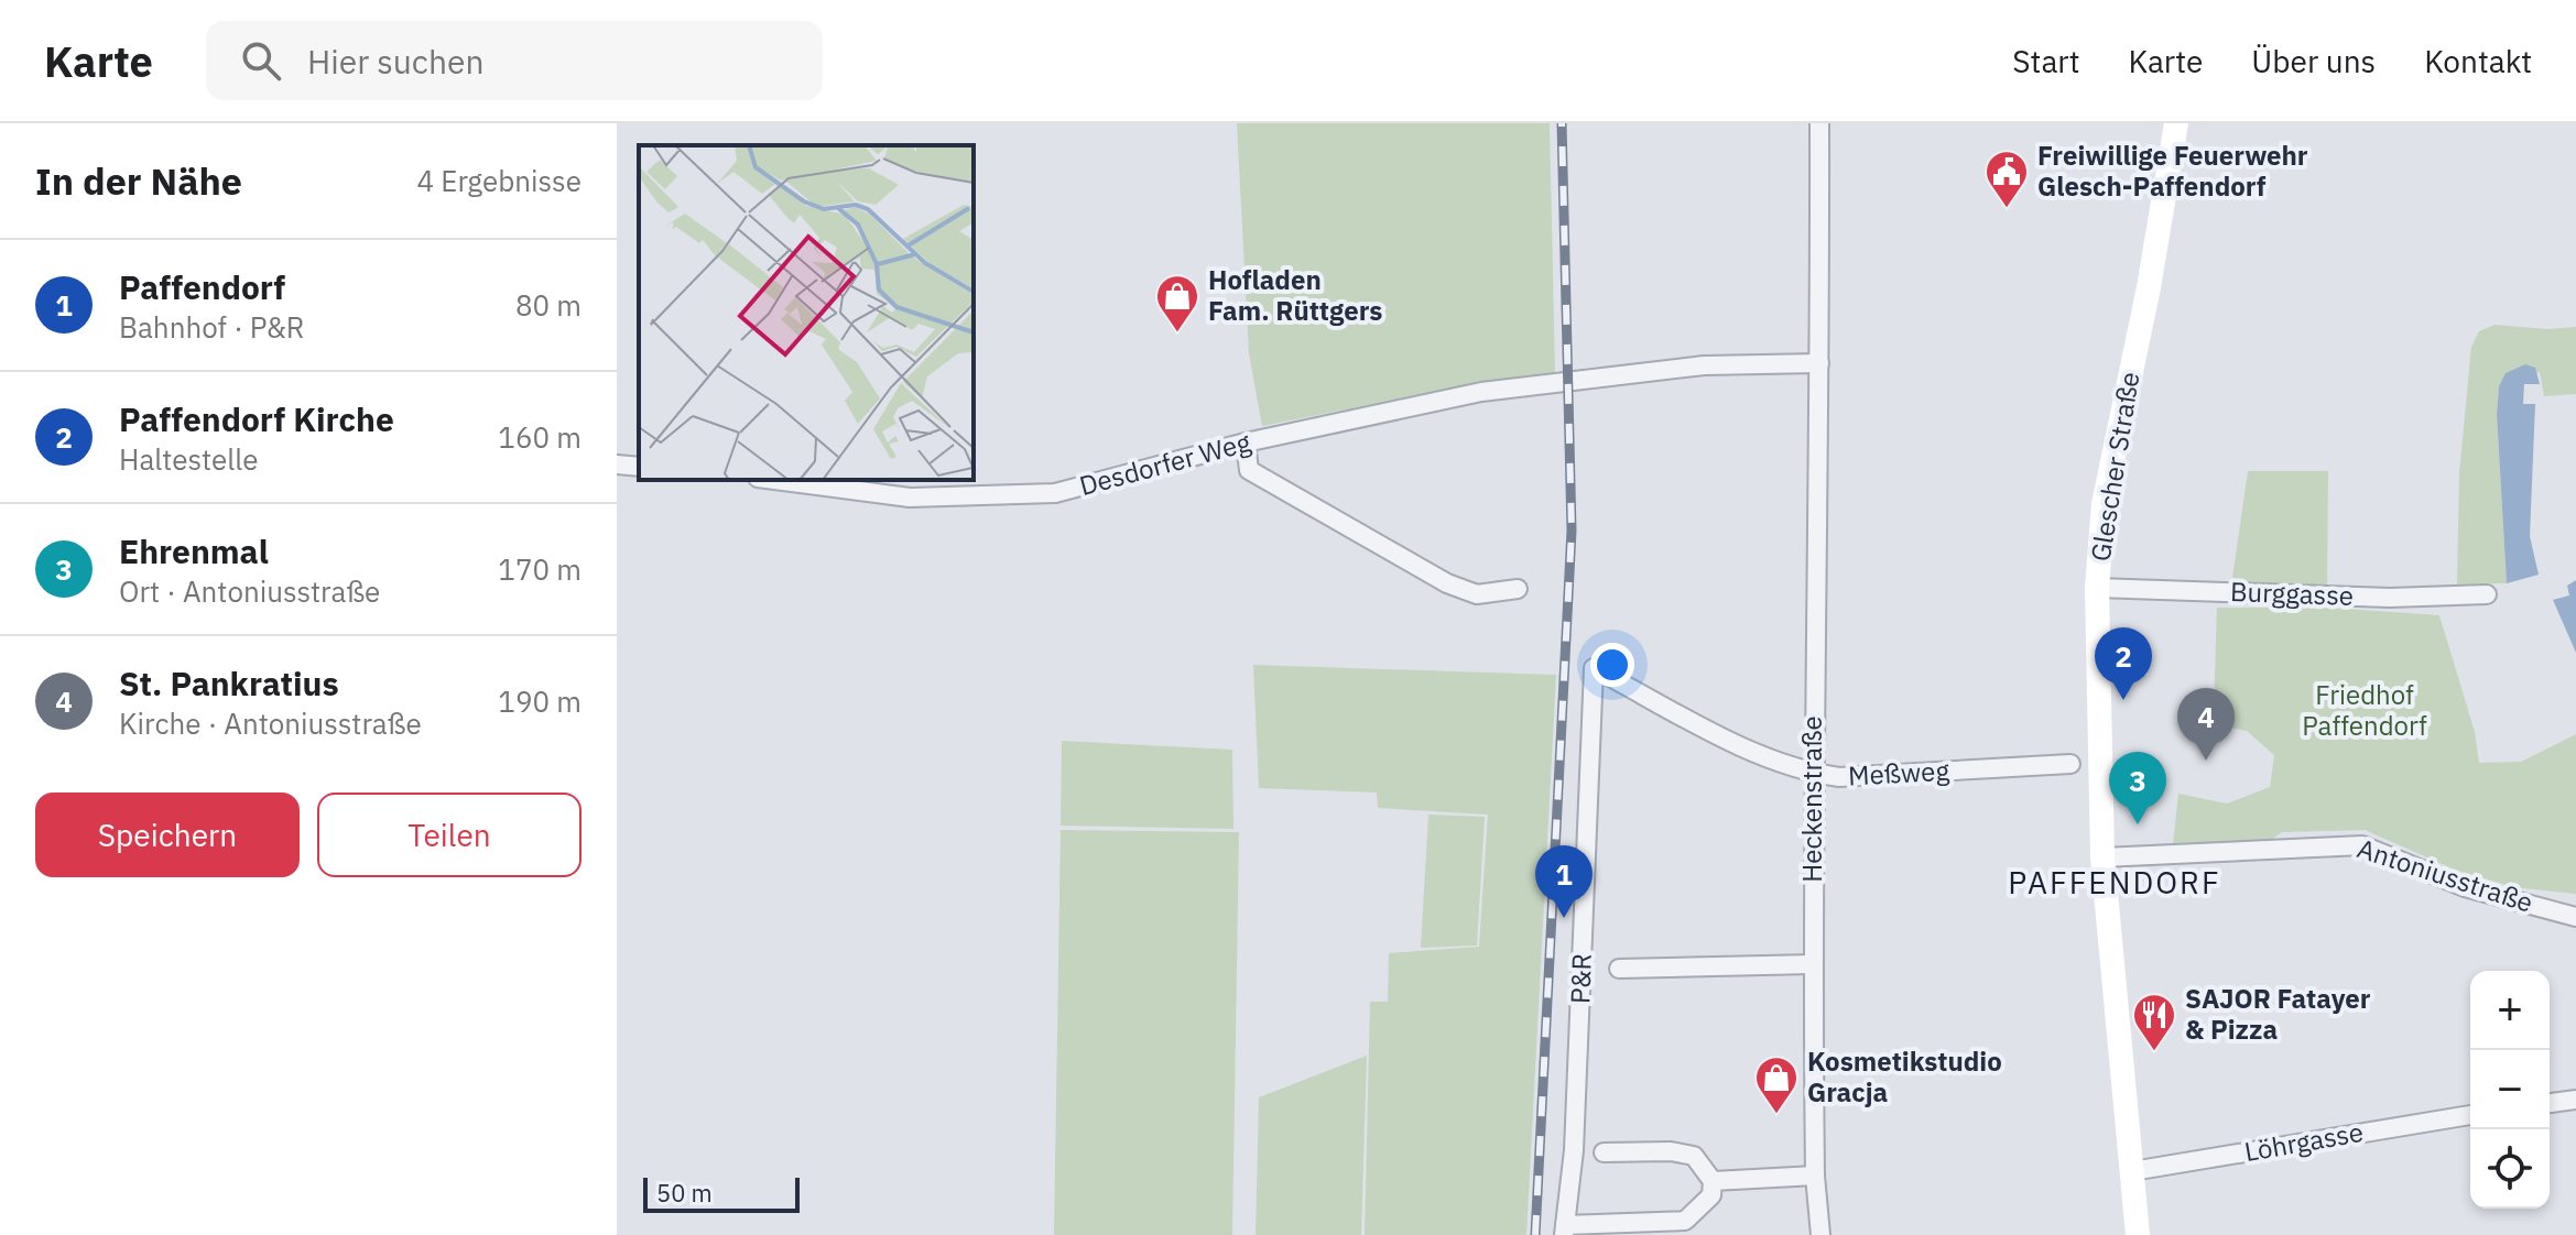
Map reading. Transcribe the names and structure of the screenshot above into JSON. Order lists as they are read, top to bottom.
{
  "streets": {
    "street": [
      "Desdorfer Weg",
      "Glescher Straße",
      "Burggasse",
      "Meßweg",
      "Heckenstraße",
      "Antoniusstraße",
      "P&R",
      "Löhrgasse"
    ]
  },
  "crossings": [
    ["Desdorfer Weg", "Heckenstraße"],
    ["Glescher Straße", "Burggasse"],
    ["Glescher Straße", "Antoniusstraße"],
    ["Glescher Straße", "Löhrgasse"],
    ["Meßweg", "Heckenstraße"],
    ["Meßweg", "P&R"]
  ],
  "districts": ["PAFFENDORF"],
  "parks": ["Friedhof Paffendorf"],
  "places": {
    "public building": ["Freiwillige Feuerwehr Glesch-Paffendorf"],
    "shop": ["Hofladen Fam. Rüttgers", "Kosmetikstudio Gracja"],
    "restaurant": ["SAJOR Fatayer & Pizza"]
  },
  "scale_bar": "50 m",
  "page": {
    "header": "Karte",
    "search": "Hier suchen",
    "nav": [
      "Start",
      "Karte",
      "Über uns",
      "Kontakt"
    ],
    "heading": ["In der Nähe", "4 Ergebnisse"],
    "list": [
      {
        "mark": "1",
        "name": "Paffendorf",
        "note": "Bahnhof · P&R",
        "value": "80 m"
      },
      {
        "mark": "2",
        "name": "Paffendorf Kirche",
        "note": "Haltestelle",
        "value": "160 m"
      },
      {
        "mark": "3",
        "name": "Ehrenmal",
        "note": "Ort · Antoniusstraße",
        "value": "170 m"
      },
      {
        "mark": "4",
        "name": "St. Pankratius",
        "note": "Kirche · Antoniusstraße",
        "value": "190 m"
      }
    ],
    "pins": [
      "2",
      "4",
      "3",
      "1"
    ],
    "buttons": ["Speichern", "Teilen"],
    "map_buttons": ["+", "−"],
    "scale": "50 m"
  }
}
